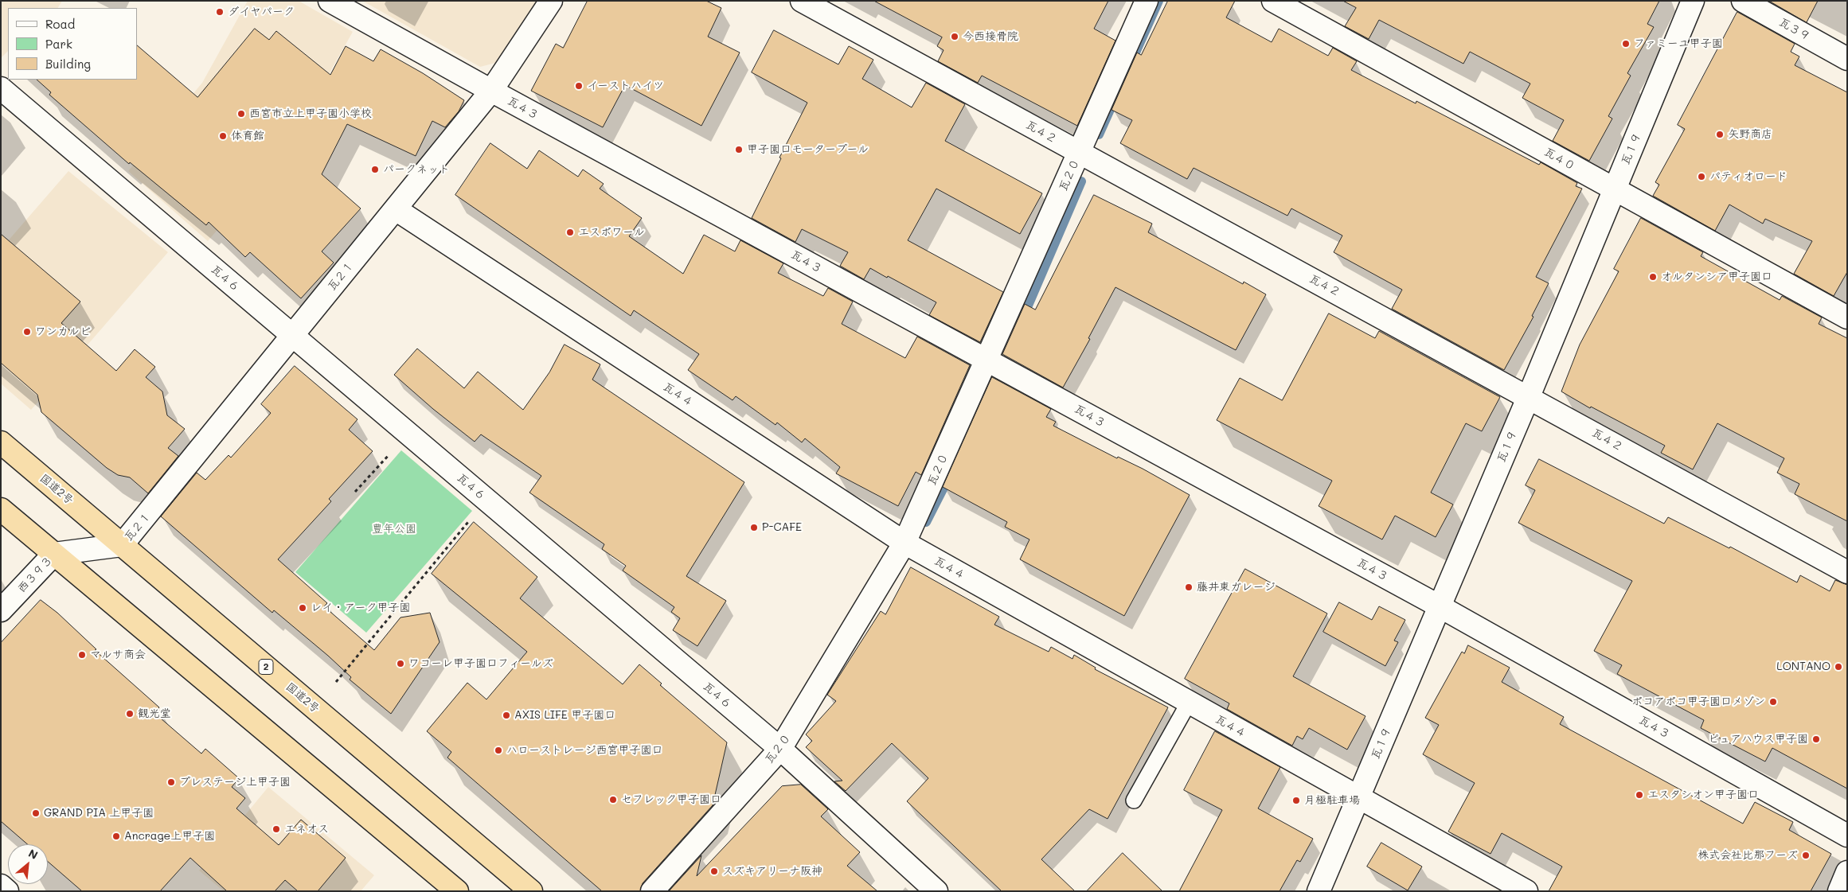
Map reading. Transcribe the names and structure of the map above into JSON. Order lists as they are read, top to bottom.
{
  "streets": {
    "highway": ["国道2号", "2"],
    "street": [
      "瓦３９",
      "瓦４３",
      "瓦４２",
      "瓦１９",
      "瓦４０",
      "瓦２０",
      "瓦２１",
      "瓦４６",
      "瓦４４",
      "西３９３"
    ]
  },
  "crossings": [
    ["瓦４３", "瓦１９"],
    ["瓦４３", "瓦２０"],
    ["瓦４３", "瓦２１"],
    ["瓦４２", "瓦１９"],
    ["瓦４２", "瓦２０"],
    ["瓦１９", "瓦４０"],
    ["瓦１９", "瓦４４"],
    ["瓦２０", "瓦４６"],
    ["瓦２０", "瓦４４"],
    ["瓦２１", "瓦４６"],
    ["瓦２１", "瓦４４"],
    ["瓦２１", "国道2号"],
    ["瓦２１", "西３９３"],
    ["国道2号", "西３９３"]
  ],
  "parks": ["豊年公園"],
  "places": [
    "ダイヤパーク",
    "今西接骨院",
    "ファミーユ甲子園",
    "イーストハイツ",
    "西宮市立上甲子園小学校",
    "矢野商店",
    "体育館",
    "甲子園口モータープール",
    "パークネット",
    "パティオロード",
    "エスポワール",
    "オルタンシア甲子園口",
    "ワンカルビ",
    "P-CAFE",
    "藤井東ガレージ",
    "レイ・アーク甲子園",
    "マルサ商会",
    "ワコーレ甲子園口フィールズ",
    "LONTANO",
    "ポコアポコ甲子園口メゾン",
    "観光堂",
    "AXIS LIFE 甲子園口",
    "ピュアハウス甲子園",
    "ハローストレージ西宮甲子園口",
    "プレステージ上甲子園",
    "エスタシオン甲子園口",
    "セフレック甲子園口",
    "月極駐車場",
    "GRAND PIA 上甲子園",
    "エネオス",
    "Ancrage上甲子園",
    "株式会社比那フーズ",
    "スズキアリーナ阪神"
  ],
  "legend": ["Road", "Park", "Building"],
  "north": "top right"
}
